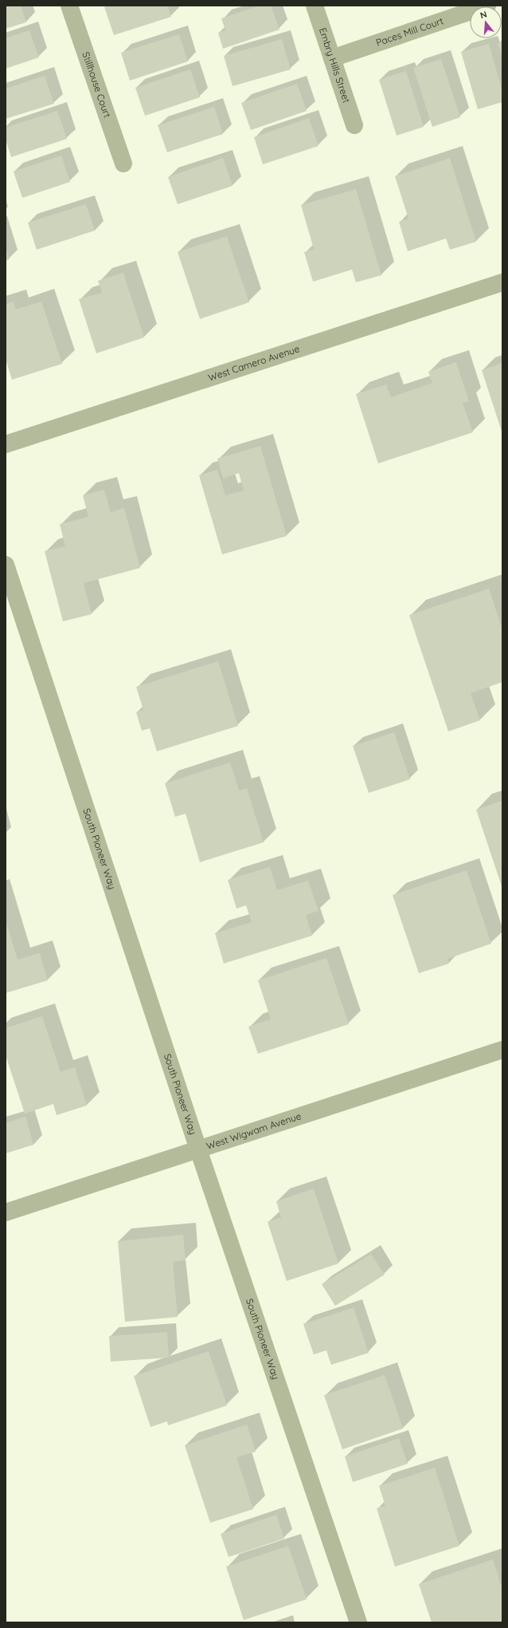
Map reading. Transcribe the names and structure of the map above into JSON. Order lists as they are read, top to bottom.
{
  "streets": {
    "street": [
      "Paces Mill Court",
      "Embry Hills Street",
      "Stillhouse Court",
      "West Camero Avenue",
      "South Pioneer Way",
      "West Wigwam Avenue"
    ]
  },
  "crossings": [
    ["Paces Mill Court", "Embry Hills Street"],
    ["South Pioneer Way", "West Wigwam Avenue"]
  ],
  "north": "top"
}
